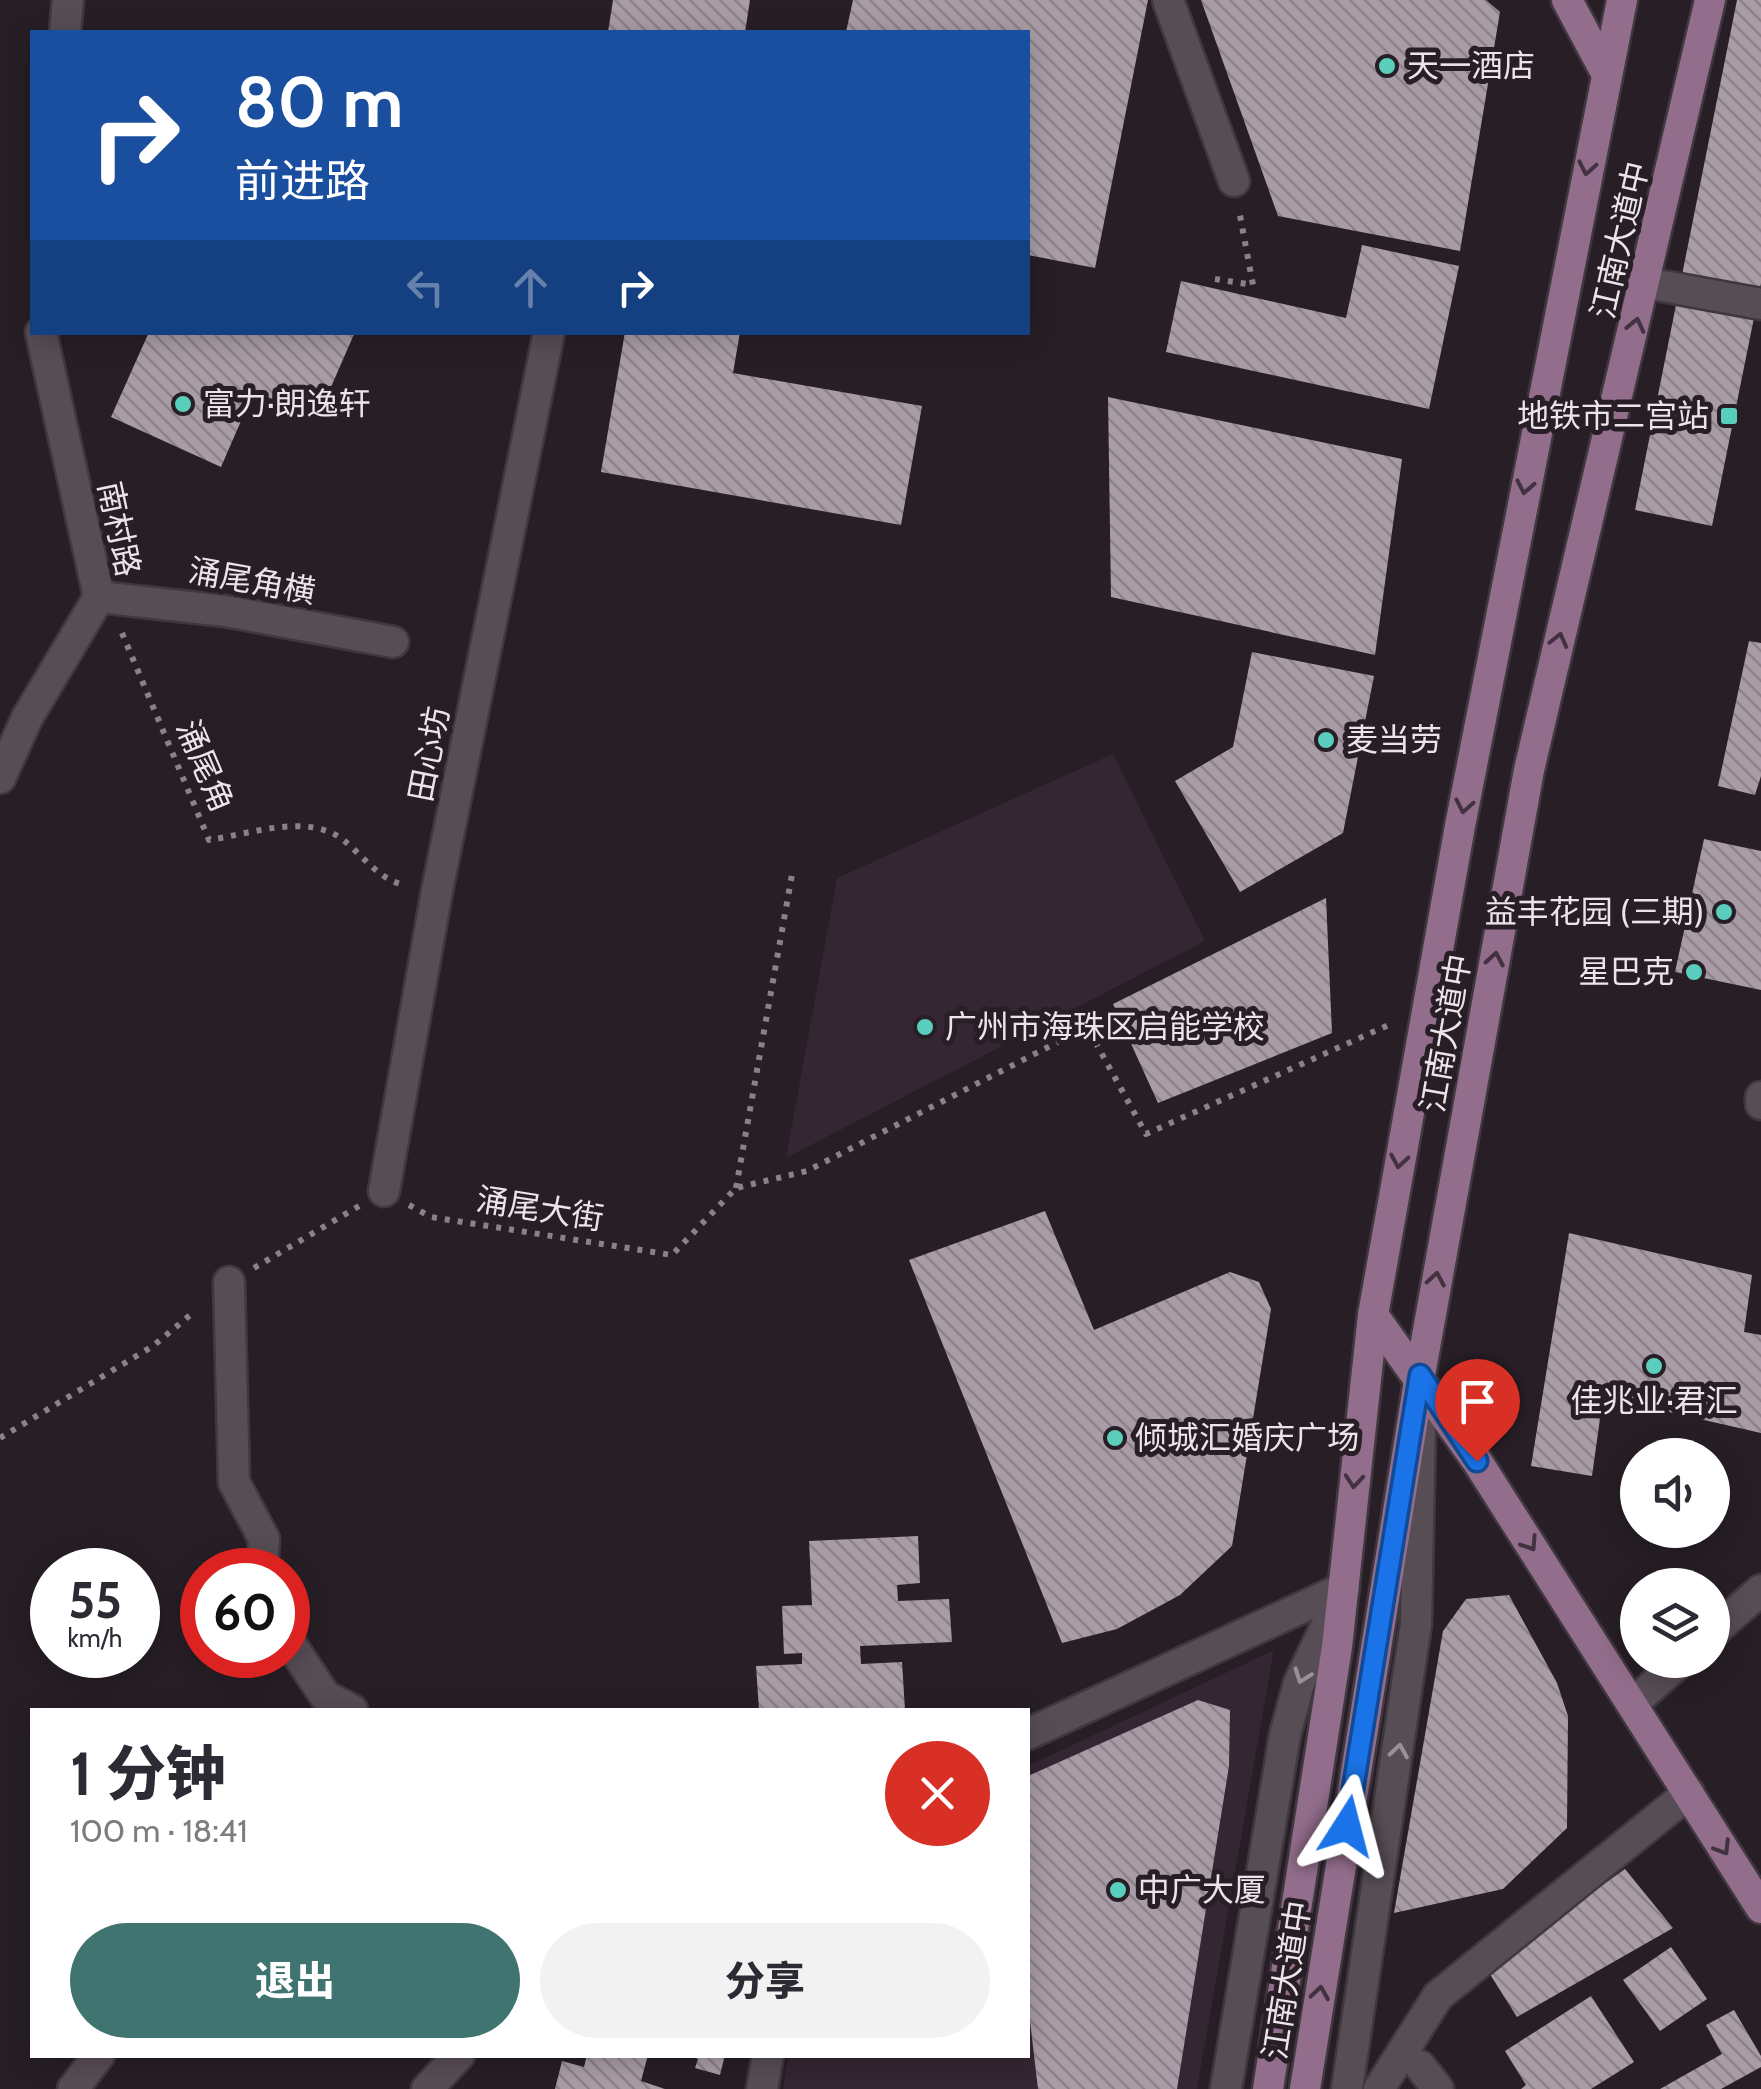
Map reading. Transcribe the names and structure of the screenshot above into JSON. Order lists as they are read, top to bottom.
{
  "streets": {
    "main road": ["江南大道中"],
    "street": ["南村路", "涌尾角横", "田心坊"],
    "path": ["涌尾角", "涌尾大街"]
  },
  "crossings": [
    ["南村路", "涌尾角横"],
    ["南村路", "涌尾角"],
    ["涌尾角横", "涌尾角"],
    ["田心坊", "涌尾角"],
    ["田心坊", "涌尾大街"]
  ],
  "places": {
    "other": [
      "天一酒店",
      "富力·朗逸轩",
      "麦当劳",
      "益丰花园 (三期)",
      "星巴克",
      "广州市海珠区启能学校",
      "佳兆业·君汇",
      "倾城汇婚庆广场",
      "中广大厦"
    ],
    "transit": ["地铁市二宫站"]
  },
  "page": {
    "turn": ["80 m", "前进路"],
    "speed": "55 km/h",
    "limit": "60",
    "heading": ["1 分钟", "100 m · 18:41"],
    "buttons": ["退出", "分享"]
  }
}
